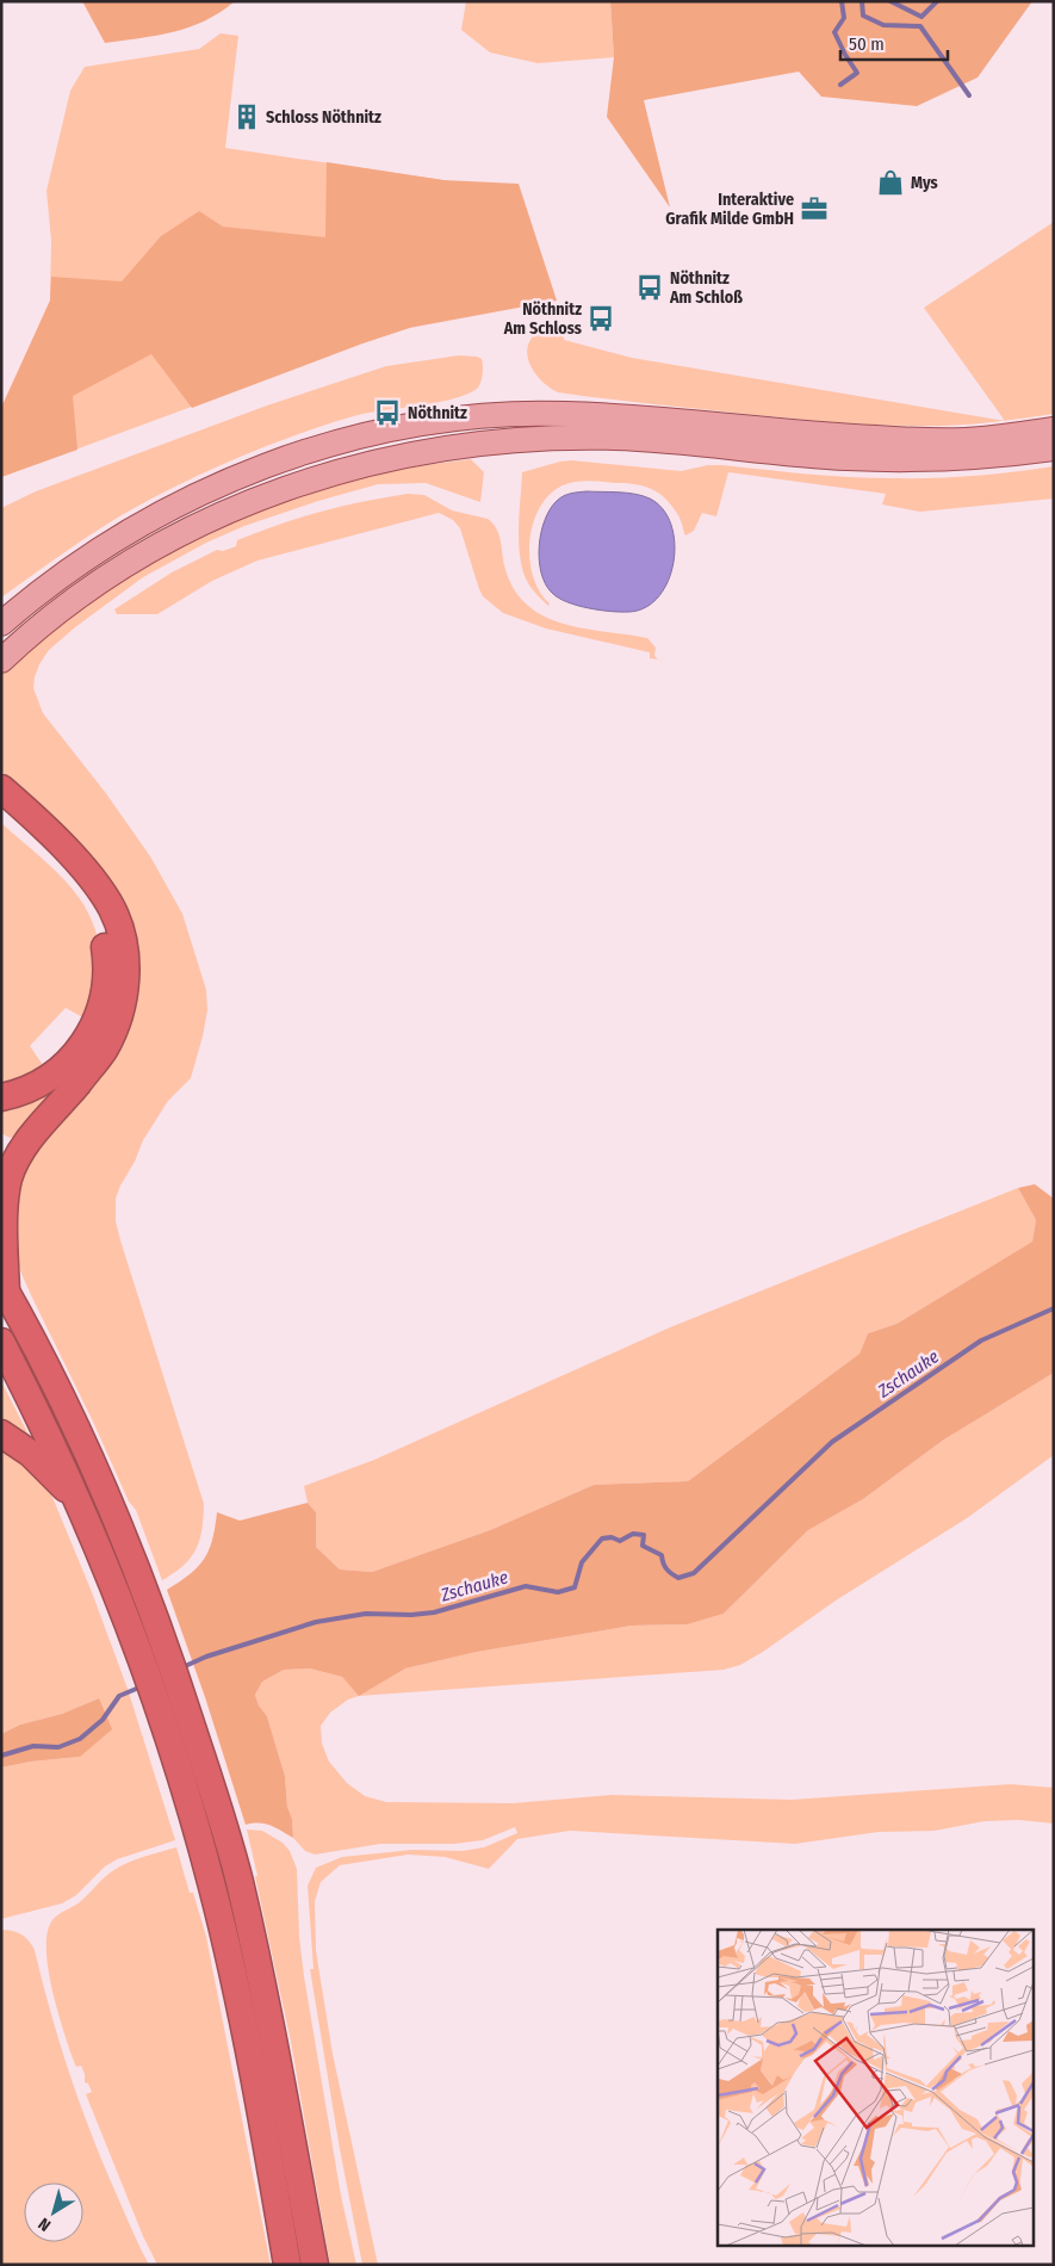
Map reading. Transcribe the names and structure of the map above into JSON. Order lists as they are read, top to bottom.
{
  "water": ["Zschauke"],
  "places": {
    "building": ["Schloss Nöthnitz"],
    "shop": ["Mys"],
    "office": ["Interaktive Grafik Milde GmbH"],
    "bus stop": ["Nöthnitz Am Schloß", "Nöthnitz Am Schloss", "Nöthnitz"]
  },
  "scale_bar": "50 m",
  "north": "bottom left"
}
